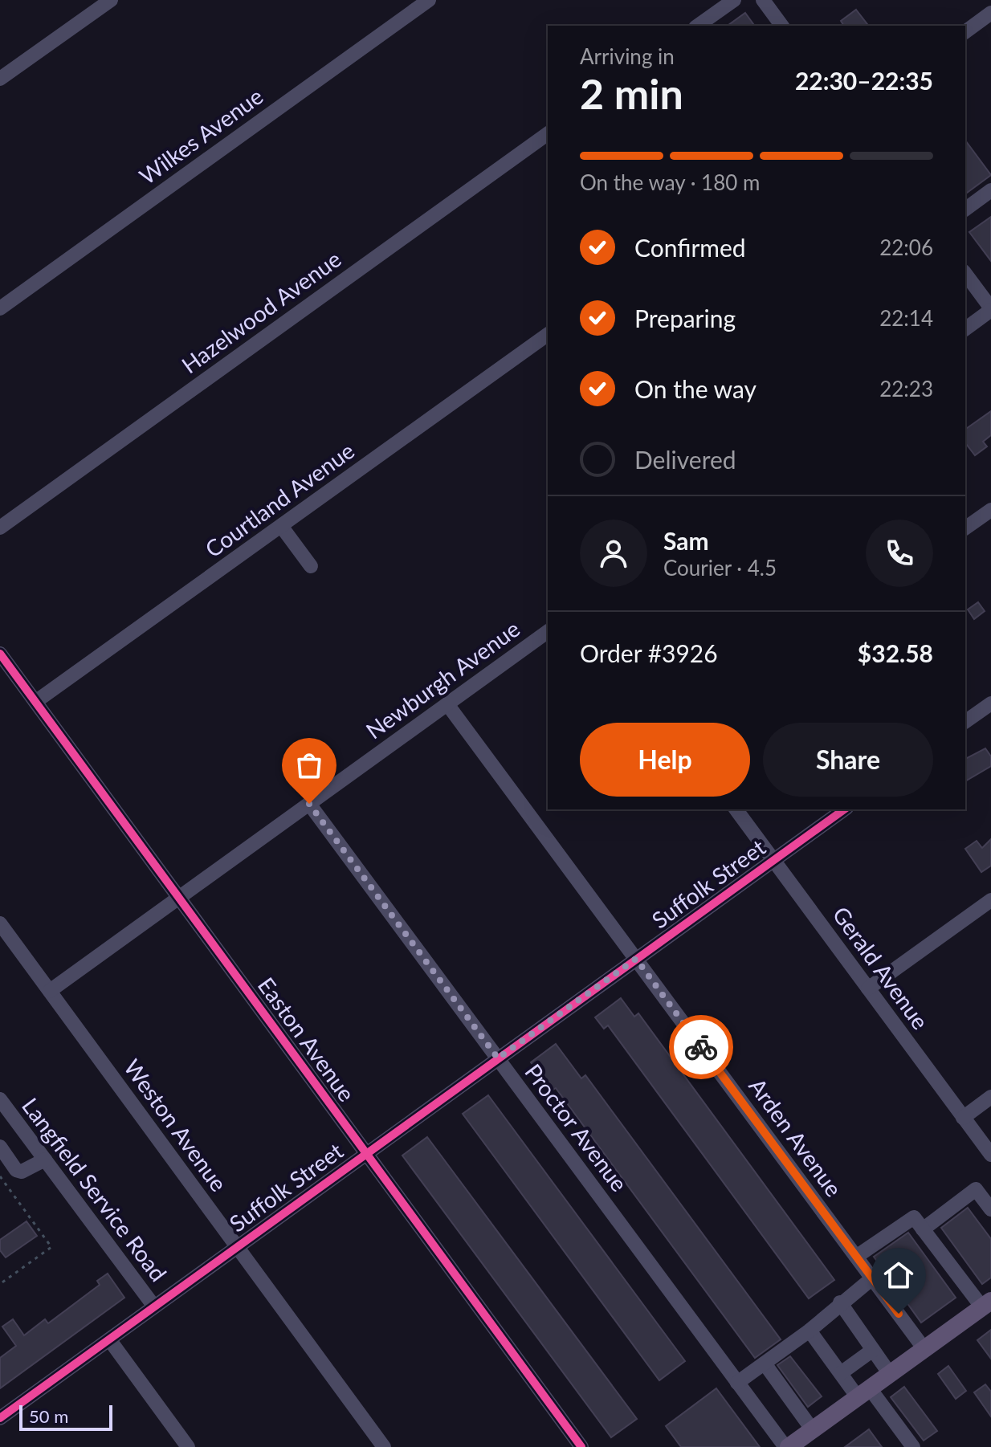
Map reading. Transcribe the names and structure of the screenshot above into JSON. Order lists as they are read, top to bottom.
{
  "streets": {
    "street": [
      "Wilkes Avenue",
      "Hazelwood Avenue",
      "Courtland Avenue",
      "Newburgh Avenue",
      "Suffolk Street",
      "Gerald Avenue",
      "Easton Avenue",
      "Weston Avenue",
      "Proctor Avenue",
      "Arden Avenue",
      "Langfield Service Road"
    ]
  },
  "crossings": [
    ["Courtland Avenue", "Easton Avenue"],
    ["Newburgh Avenue", "Easton Avenue"],
    ["Newburgh Avenue", "Weston Avenue"],
    ["Newburgh Avenue", "Proctor Avenue"],
    ["Newburgh Avenue", "Arden Avenue"],
    ["Suffolk Street", "Gerald Avenue"],
    ["Suffolk Street", "Easton Avenue"],
    ["Suffolk Street", "Weston Avenue"],
    ["Suffolk Street", "Proctor Avenue"],
    ["Suffolk Street", "Arden Avenue"],
    ["Suffolk Street", "Langfield Service Road"]
  ],
  "scale_bar": "50 m",
  "page": {
    "heading": ["2 min", "Arriving in", "22:30–22:35"],
    "panel": [
      "Sam",
      "Courier · 4.5",
      "Order #3926",
      "$32.58"
    ],
    "bar": "On the way · 180 m",
    "list": [
      ["Confirmed", "22:06"],
      ["Preparing", "22:14"],
      ["On the way", "22:23"],
      "Delivered"
    ],
    "buttons": ["Help", "Share"],
    "scale": "50 m"
  }
}
